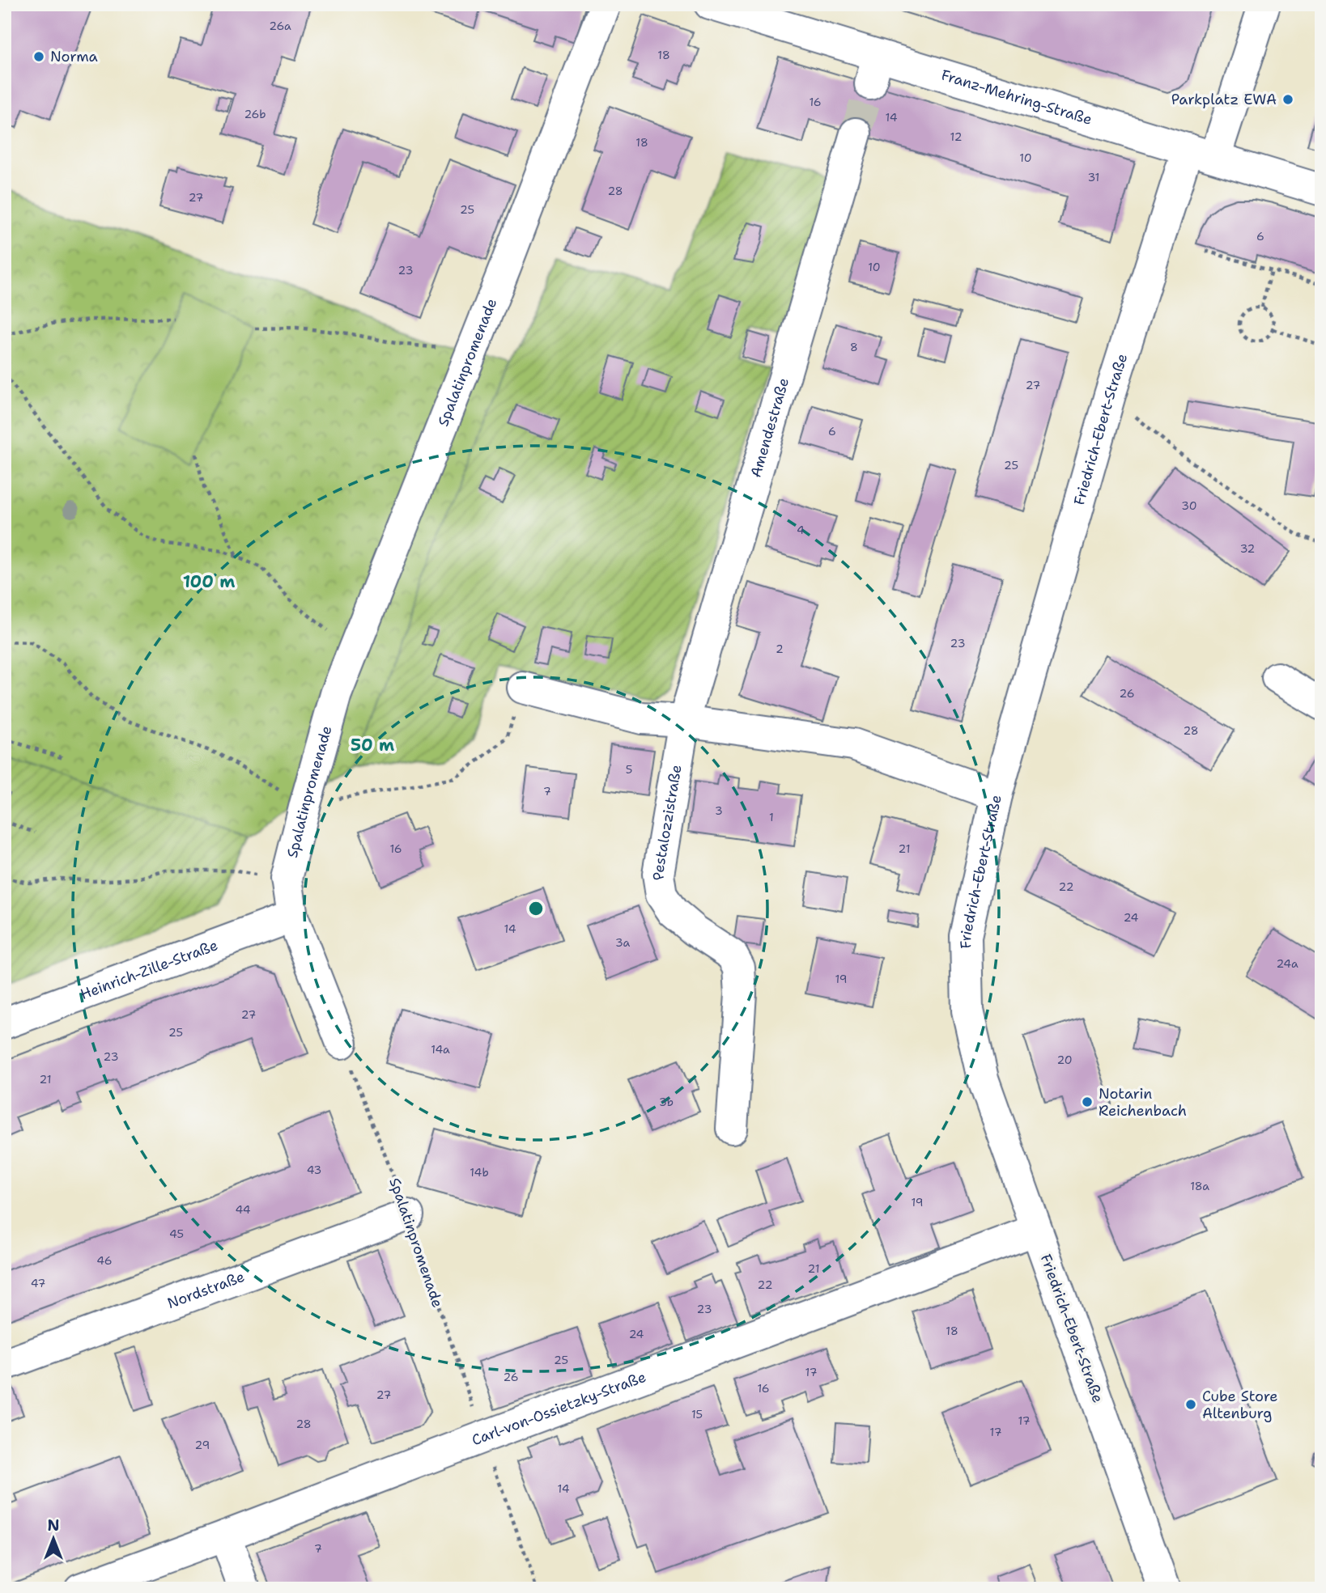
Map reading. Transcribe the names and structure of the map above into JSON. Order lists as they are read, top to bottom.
{
  "streets": {
    "street": [
      "Franz-Mehring-Straße",
      "Spalatinpromenade",
      "Amendestraße",
      "Friedrich-Ebert-Straße",
      "Pestalozzistraße",
      "Heinrich-Zille-Straße",
      "Nordstraße",
      "Carl-von-Ossietzky-Straße"
    ]
  },
  "crossings": [
    ["Franz-Mehring-Straße", "Friedrich-Ebert-Straße"],
    ["Spalatinpromenade", "Heinrich-Zille-Straße"],
    ["Spalatinpromenade", "Nordstraße"],
    ["Spalatinpromenade", "Carl-von-Ossietzky-Straße"],
    ["Amendestraße", "Pestalozzistraße"],
    ["Friedrich-Ebert-Straße", "Carl-von-Ossietzky-Straße"]
  ],
  "places": [
    "Norma",
    "Parkplatz EWA",
    "Notarin Reichenbach",
    "Cube Store Altenburg"
  ],
  "house_numbers": [
    "26a",
    "18",
    "16",
    "26b",
    "14",
    "12",
    "18",
    "10",
    "31",
    "28",
    "27",
    "25",
    "6",
    "10",
    "23",
    "8",
    "27",
    "6",
    "25",
    "30",
    "4",
    "32",
    "23",
    "2",
    "26",
    "28",
    "5",
    "7",
    "3",
    "1",
    "16",
    "21",
    "22",
    "24",
    "14",
    "3a",
    "24a",
    "19",
    "27",
    "25",
    "14a",
    "23",
    "20",
    "21",
    "3b",
    "43",
    "14b",
    "18a",
    "19",
    "44",
    "45",
    "46",
    "21",
    "47",
    "22",
    "23",
    "18",
    "24",
    "25",
    "17",
    "26",
    "16",
    "27",
    "15",
    "17",
    "28",
    "17",
    "29",
    "14",
    "7"
  ],
  "north": "top",
  "rings": ["100 m", "50 m"]
}
